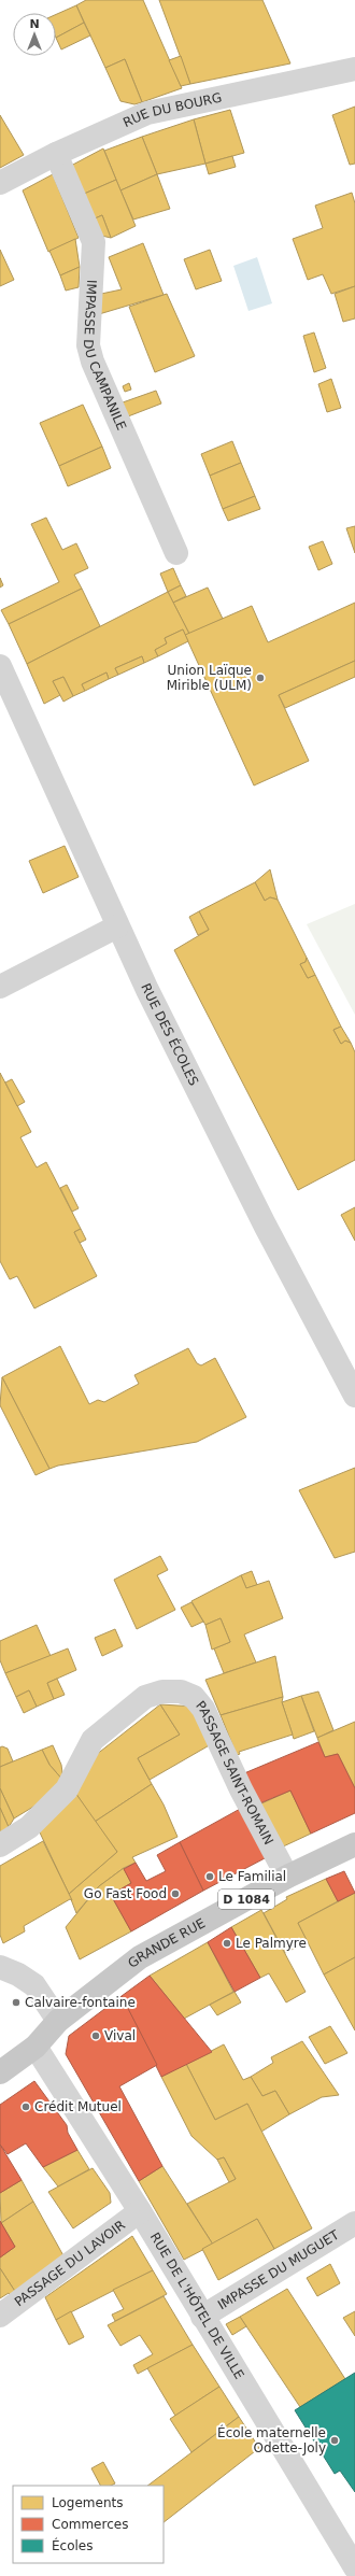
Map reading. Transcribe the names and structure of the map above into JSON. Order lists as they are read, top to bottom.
{
  "streets": {
    "main road": ["D 1084", "GRANDE RUE"],
    "street": [
      "RUE DU BOURG",
      "IMPASSE DU CAMPANILE",
      "RUE DES ÉCOLES",
      "PASSAGE SAINT-ROMAIN",
      "PASSAGE DU LAVOIR",
      "IMPASSE DU MUGUET",
      "RUE DE L'HÔTEL DE VILLE"
    ]
  },
  "crossings": [
    ["RUE DU BOURG", "IMPASSE DU CAMPANILE"],
    ["PASSAGE SAINT-ROMAIN", "GRANDE RUE"],
    ["GRANDE RUE", "RUE DE L'HÔTEL DE VILLE"],
    ["PASSAGE DU LAVOIR", "RUE DE L'HÔTEL DE VILLE"],
    ["IMPASSE DU MUGUET", "RUE DE L'HÔTEL DE VILLE"]
  ],
  "places": [
    "Union Laïque Mirible (ULM)",
    "Le Familial",
    "Go Fast Food",
    "Le Palmyre",
    "Calvaire-fontaine",
    "Vival",
    "Crédit Mutuel",
    "École maternelle Odette-Joly"
  ],
  "legend": ["Logements", "Commerces", "Écoles"],
  "north": "top"
}
